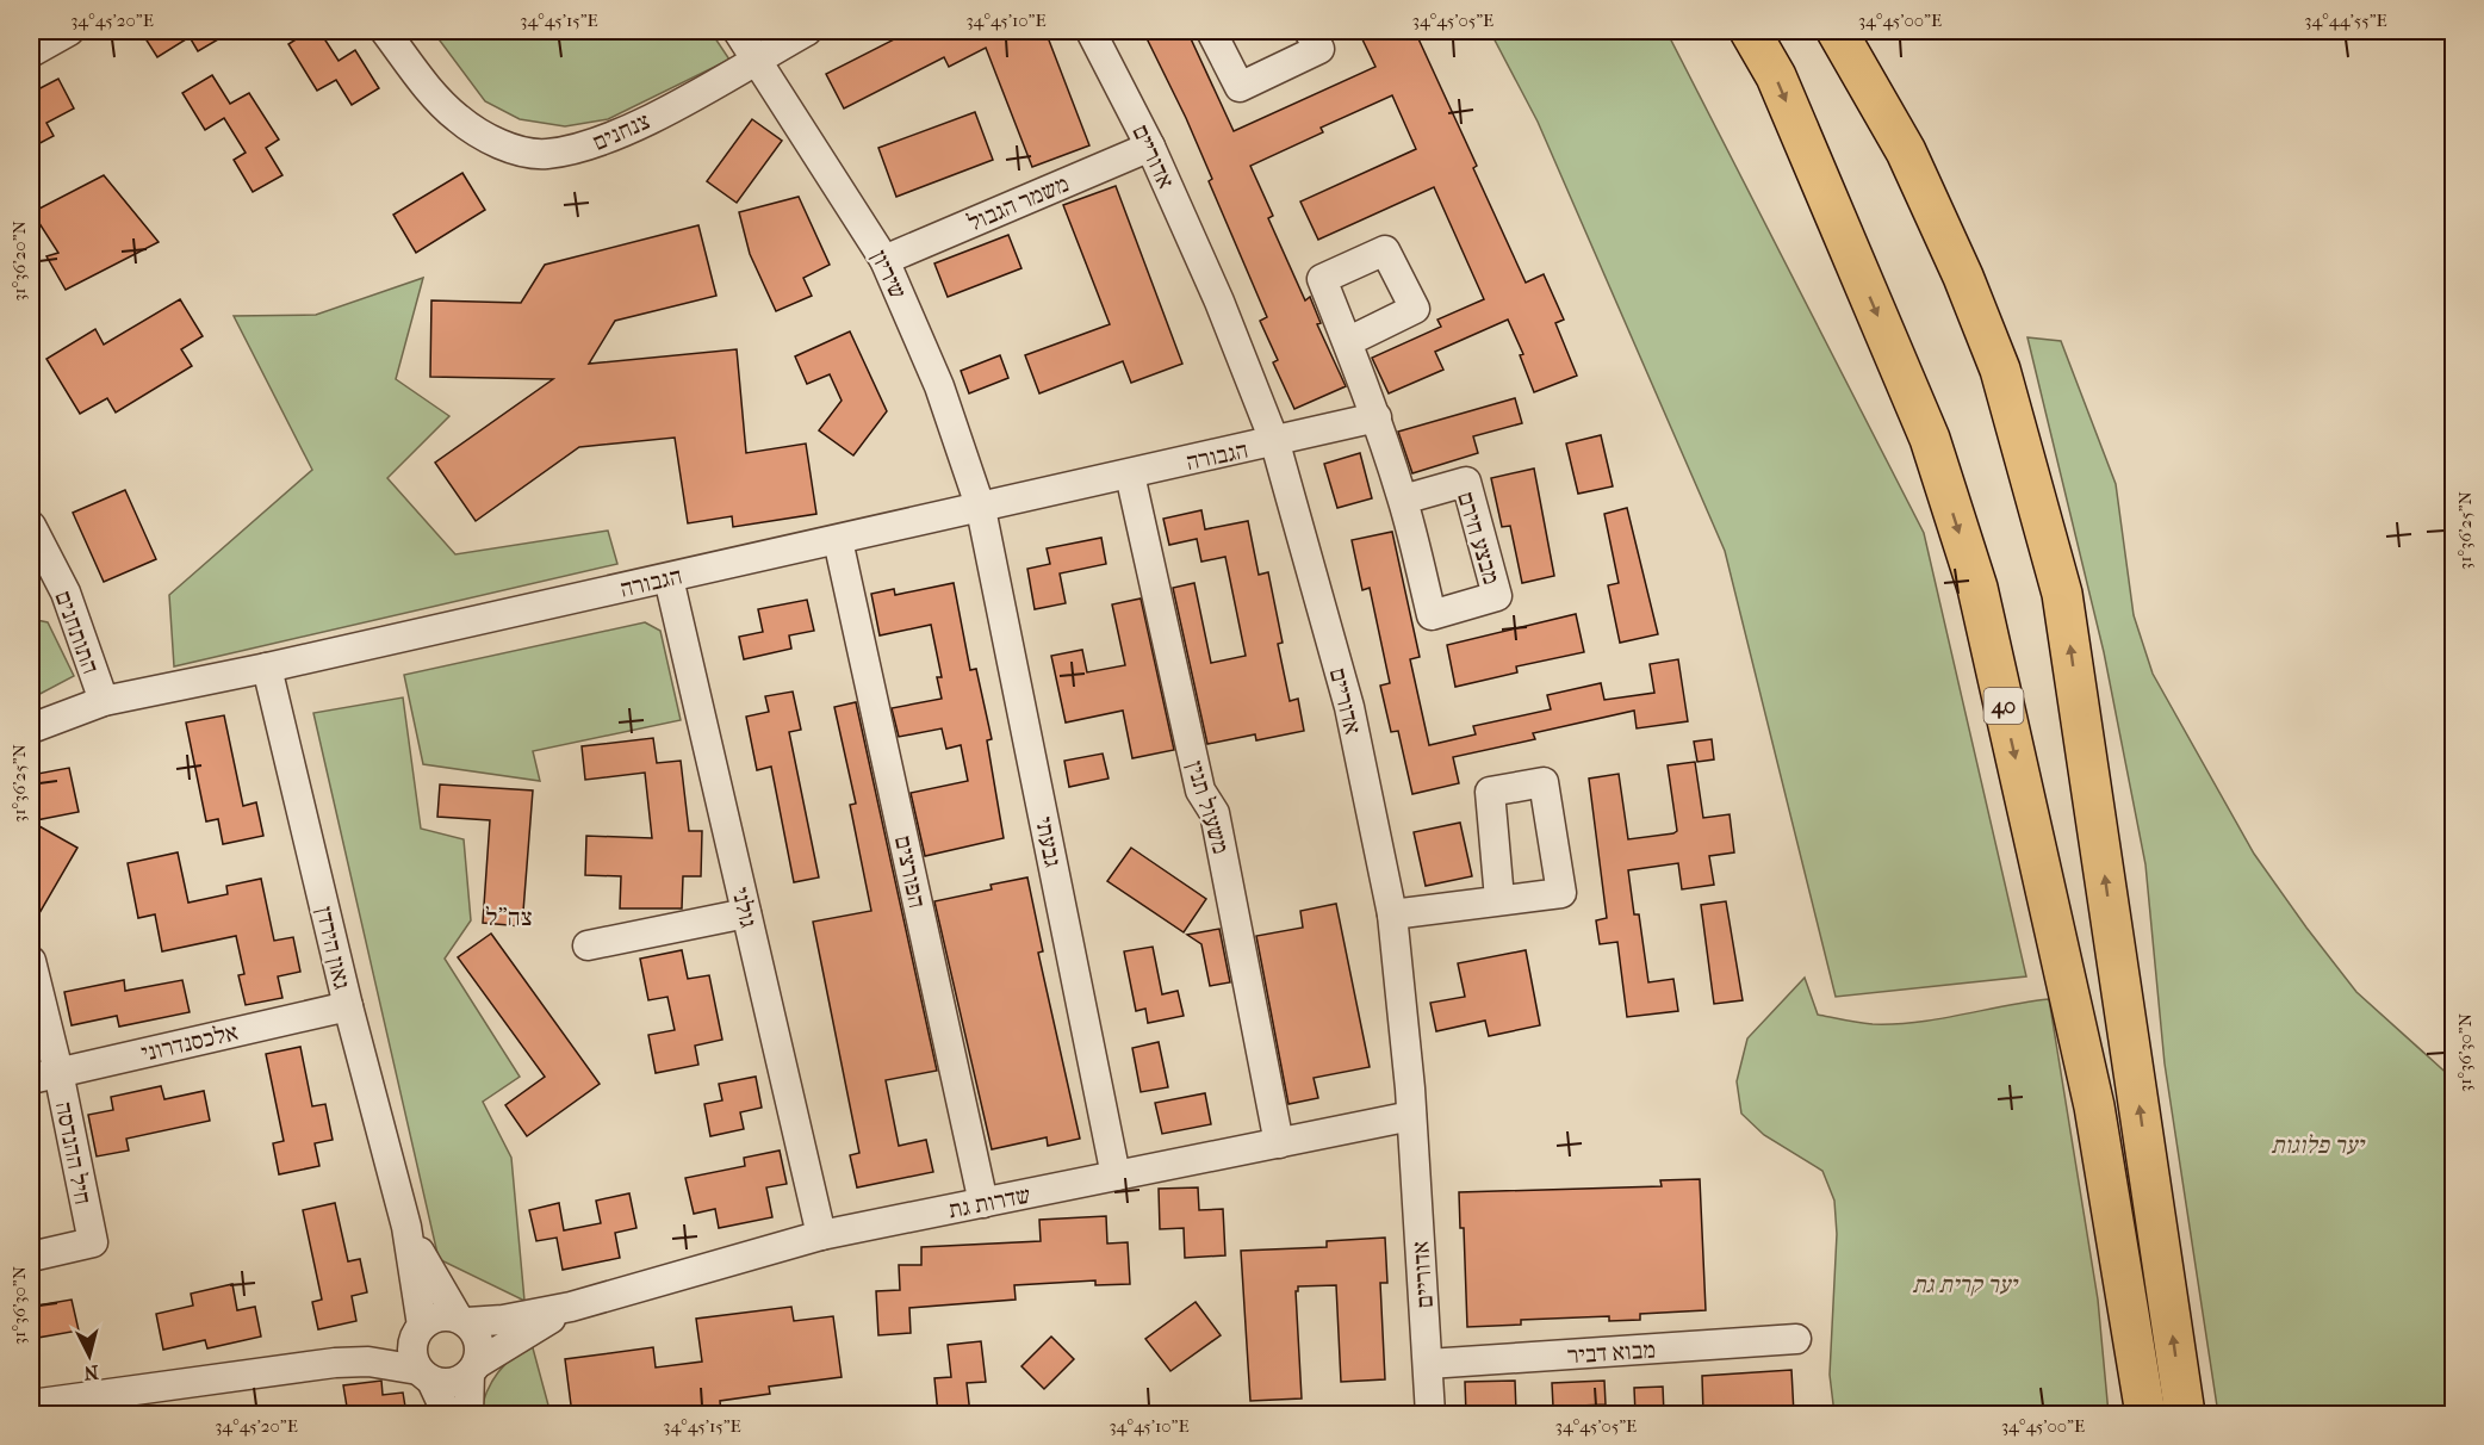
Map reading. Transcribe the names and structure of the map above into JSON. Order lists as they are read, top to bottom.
{
  "streets": {
    "highway": ["40"],
    "street": [
      "צנחנים",
      "אדוריים",
      "משמר הגבול",
      "שיריון",
      "הגבורה",
      "מבצע חירם",
      "התותחנים",
      "משעול תנין",
      "גבעתי",
      "הפורצים",
      "גולני",
      "גאון הירדן",
      "אלכסנדרוני",
      "חיל ההנדסה",
      "שדרות גת",
      "מבוא דביר"
    ]
  },
  "crossings": [
    ["צנחנים", "שיריון"],
    ["אדוריים", "משמר הגבול"],
    ["אדוריים", "הגבורה"],
    ["אדוריים", "שדרות גת"],
    ["אדוריים", "מבוא דביר"],
    ["משמר הגבול", "שיריון"],
    ["שיריון", "הגבורה"],
    ["שיריון", "גבעתי"],
    ["הגבורה", "מבצע חירם"],
    ["הגבורה", "התותחנים"],
    ["הגבורה", "משעול תנין"],
    ["הגבורה", "גבעתי"],
    ["הגבורה", "הפורצים"],
    ["הגבורה", "גולני"],
    ["הגבורה", "גאון הירדן"],
    ["משעול תנין", "שדרות גת"],
    ["גבעתי", "שדרות גת"],
    ["הפורצים", "שדרות גת"],
    ["גולני", "שדרות גת"],
    ["גאון הירדן", "אלכסנדרוני"],
    ["גאון הירדן", "שדרות גת"],
    ["אלכסנדרוני", "חיל ההנדסה"]
  ],
  "districts": ["צה\"ל"],
  "parks": ["יער פלוגות", "יער קרית גת"],
  "north": "bottom",
  "coordinates": [
    "34°45'20\"E",
    "34°45'15\"E",
    "34°45'10\"E",
    "34°45'05\"E",
    "34°45'00\"E",
    "34°44'55\"E",
    "31°36'20\"N",
    "31°36'25\"N",
    "31°36'30\"N"
  ]
}
